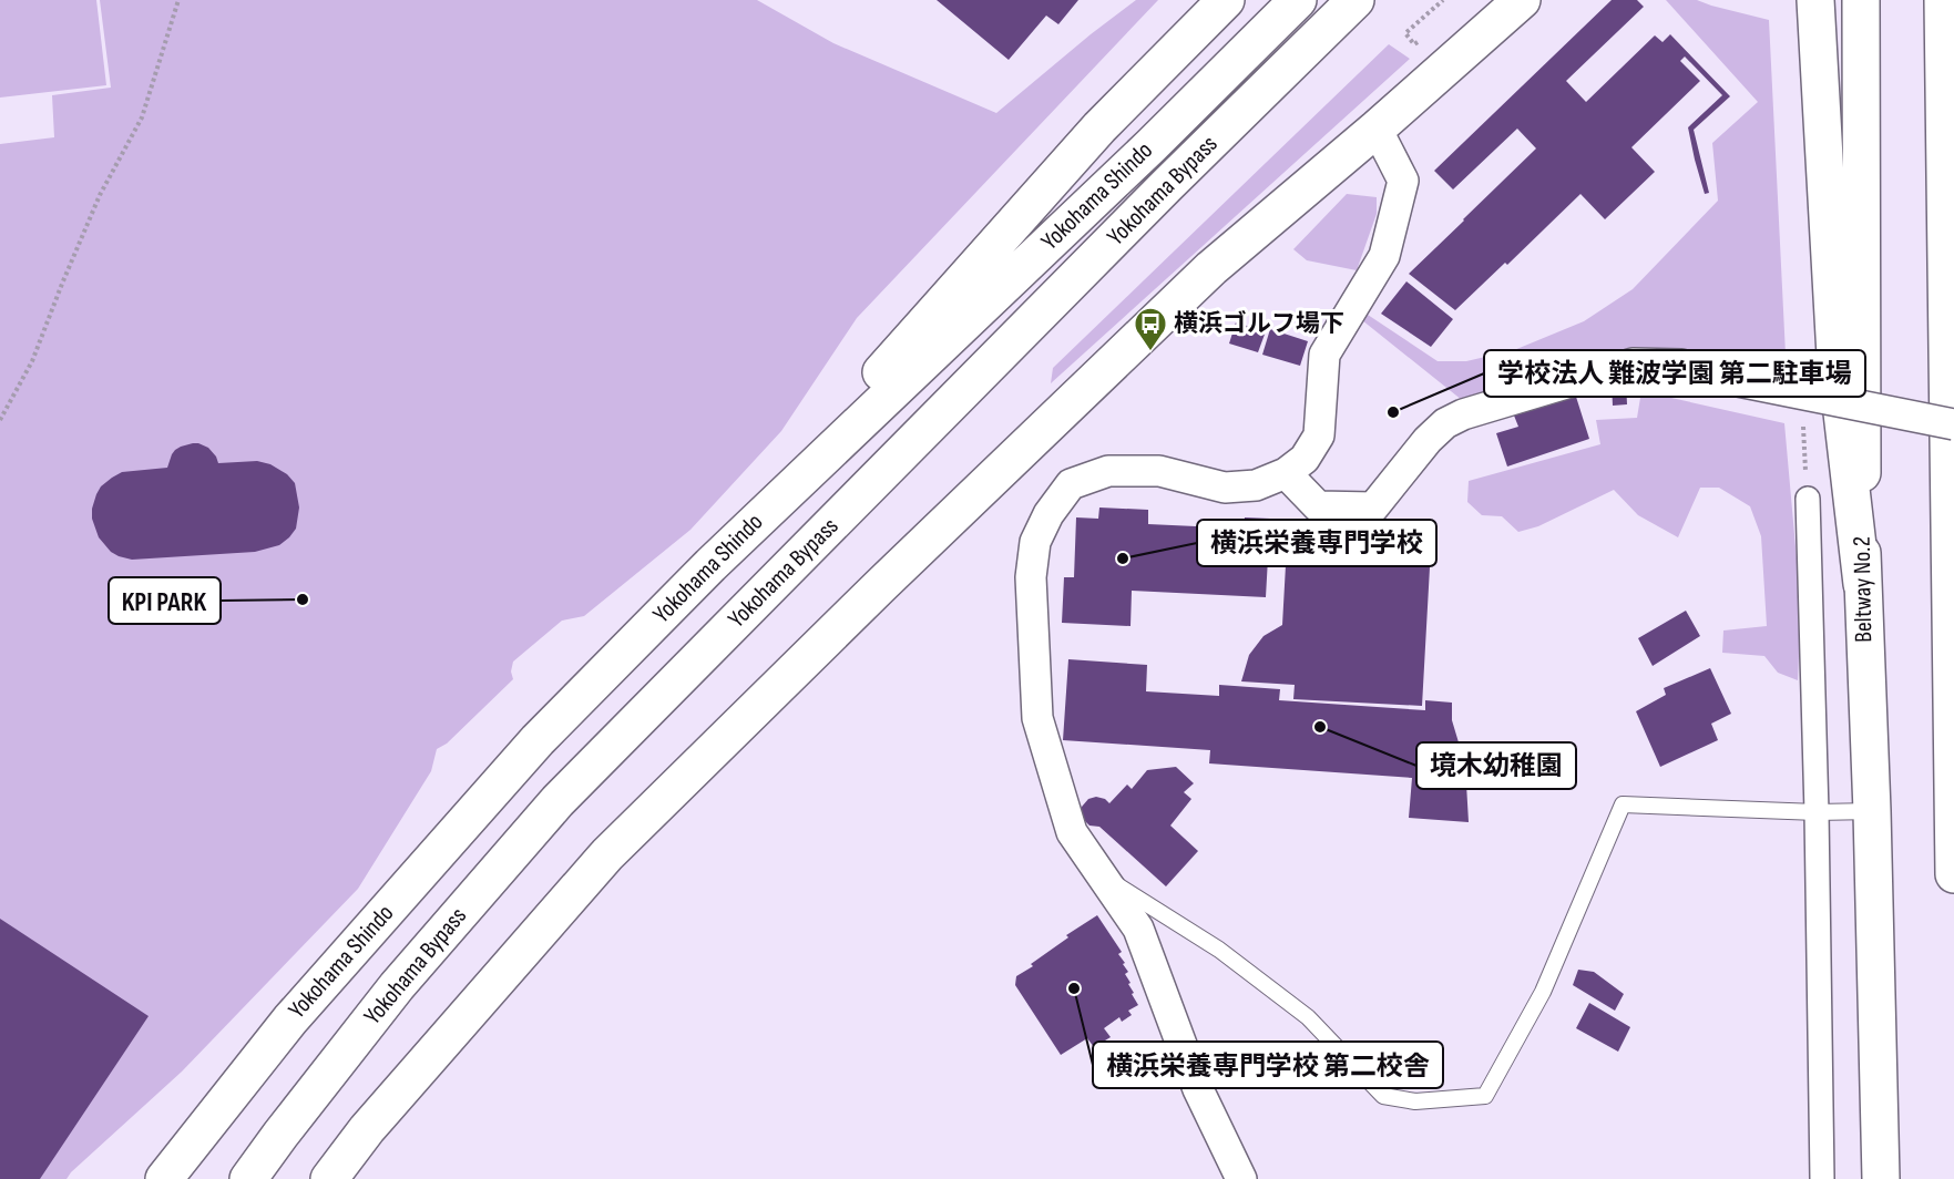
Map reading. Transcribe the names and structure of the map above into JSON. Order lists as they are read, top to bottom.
{
  "streets": {
    "main road": ["Yokohama Bypass", "Yokohama Shindo", "Beltway No.2"]
  },
  "places": {
    "bus stop": ["横浜ゴルフ場下"],
    "other": [
      "学校法人 難波学園 第二駐車場",
      "横浜栄養専門学校",
      "KPI PARK",
      "境木幼稚園",
      "横浜栄養専門学校 第二校舎"
    ]
  }
}
